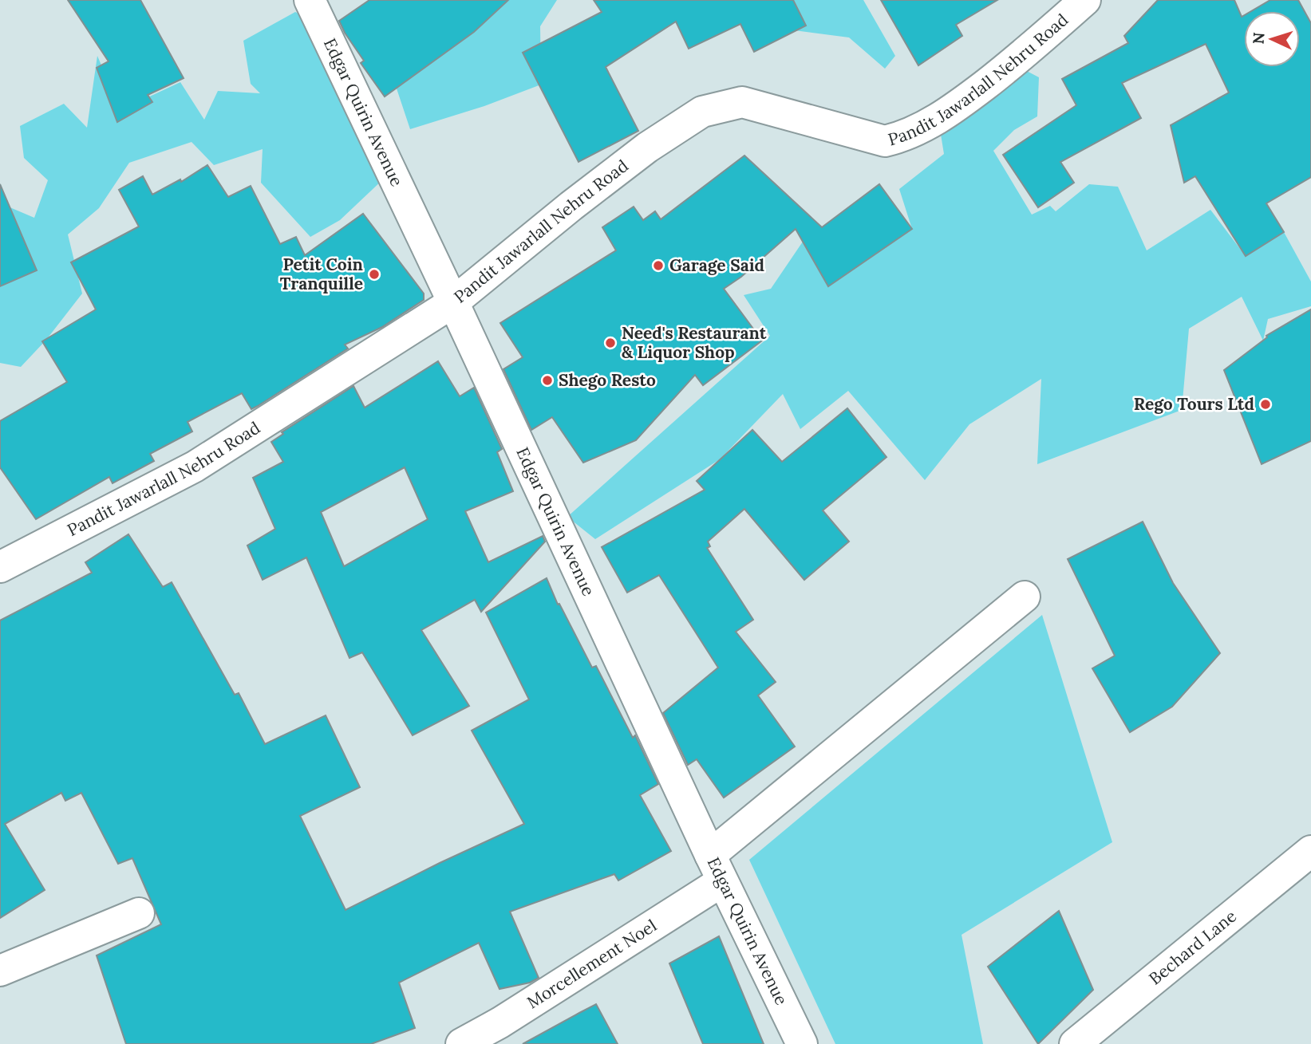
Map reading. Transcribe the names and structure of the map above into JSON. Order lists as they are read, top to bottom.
{
  "streets": {
    "street": [
      "Pandit Jawarlall Nehru Road",
      "Edgar Quirin Avenue",
      "Bechard Lane",
      "Morcellement Noel"
    ]
  },
  "crossings": [
    ["Pandit Jawarlall Nehru Road", "Edgar Quirin Avenue"],
    ["Edgar Quirin Avenue", "Morcellement Noel"]
  ],
  "places": [
    "Garage Said",
    "Petit Coin Tranquille",
    "Need's Restaurant & Liquor Shop",
    "Shego Resto",
    "Rego Tours Ltd"
  ],
  "north": "left"
}
